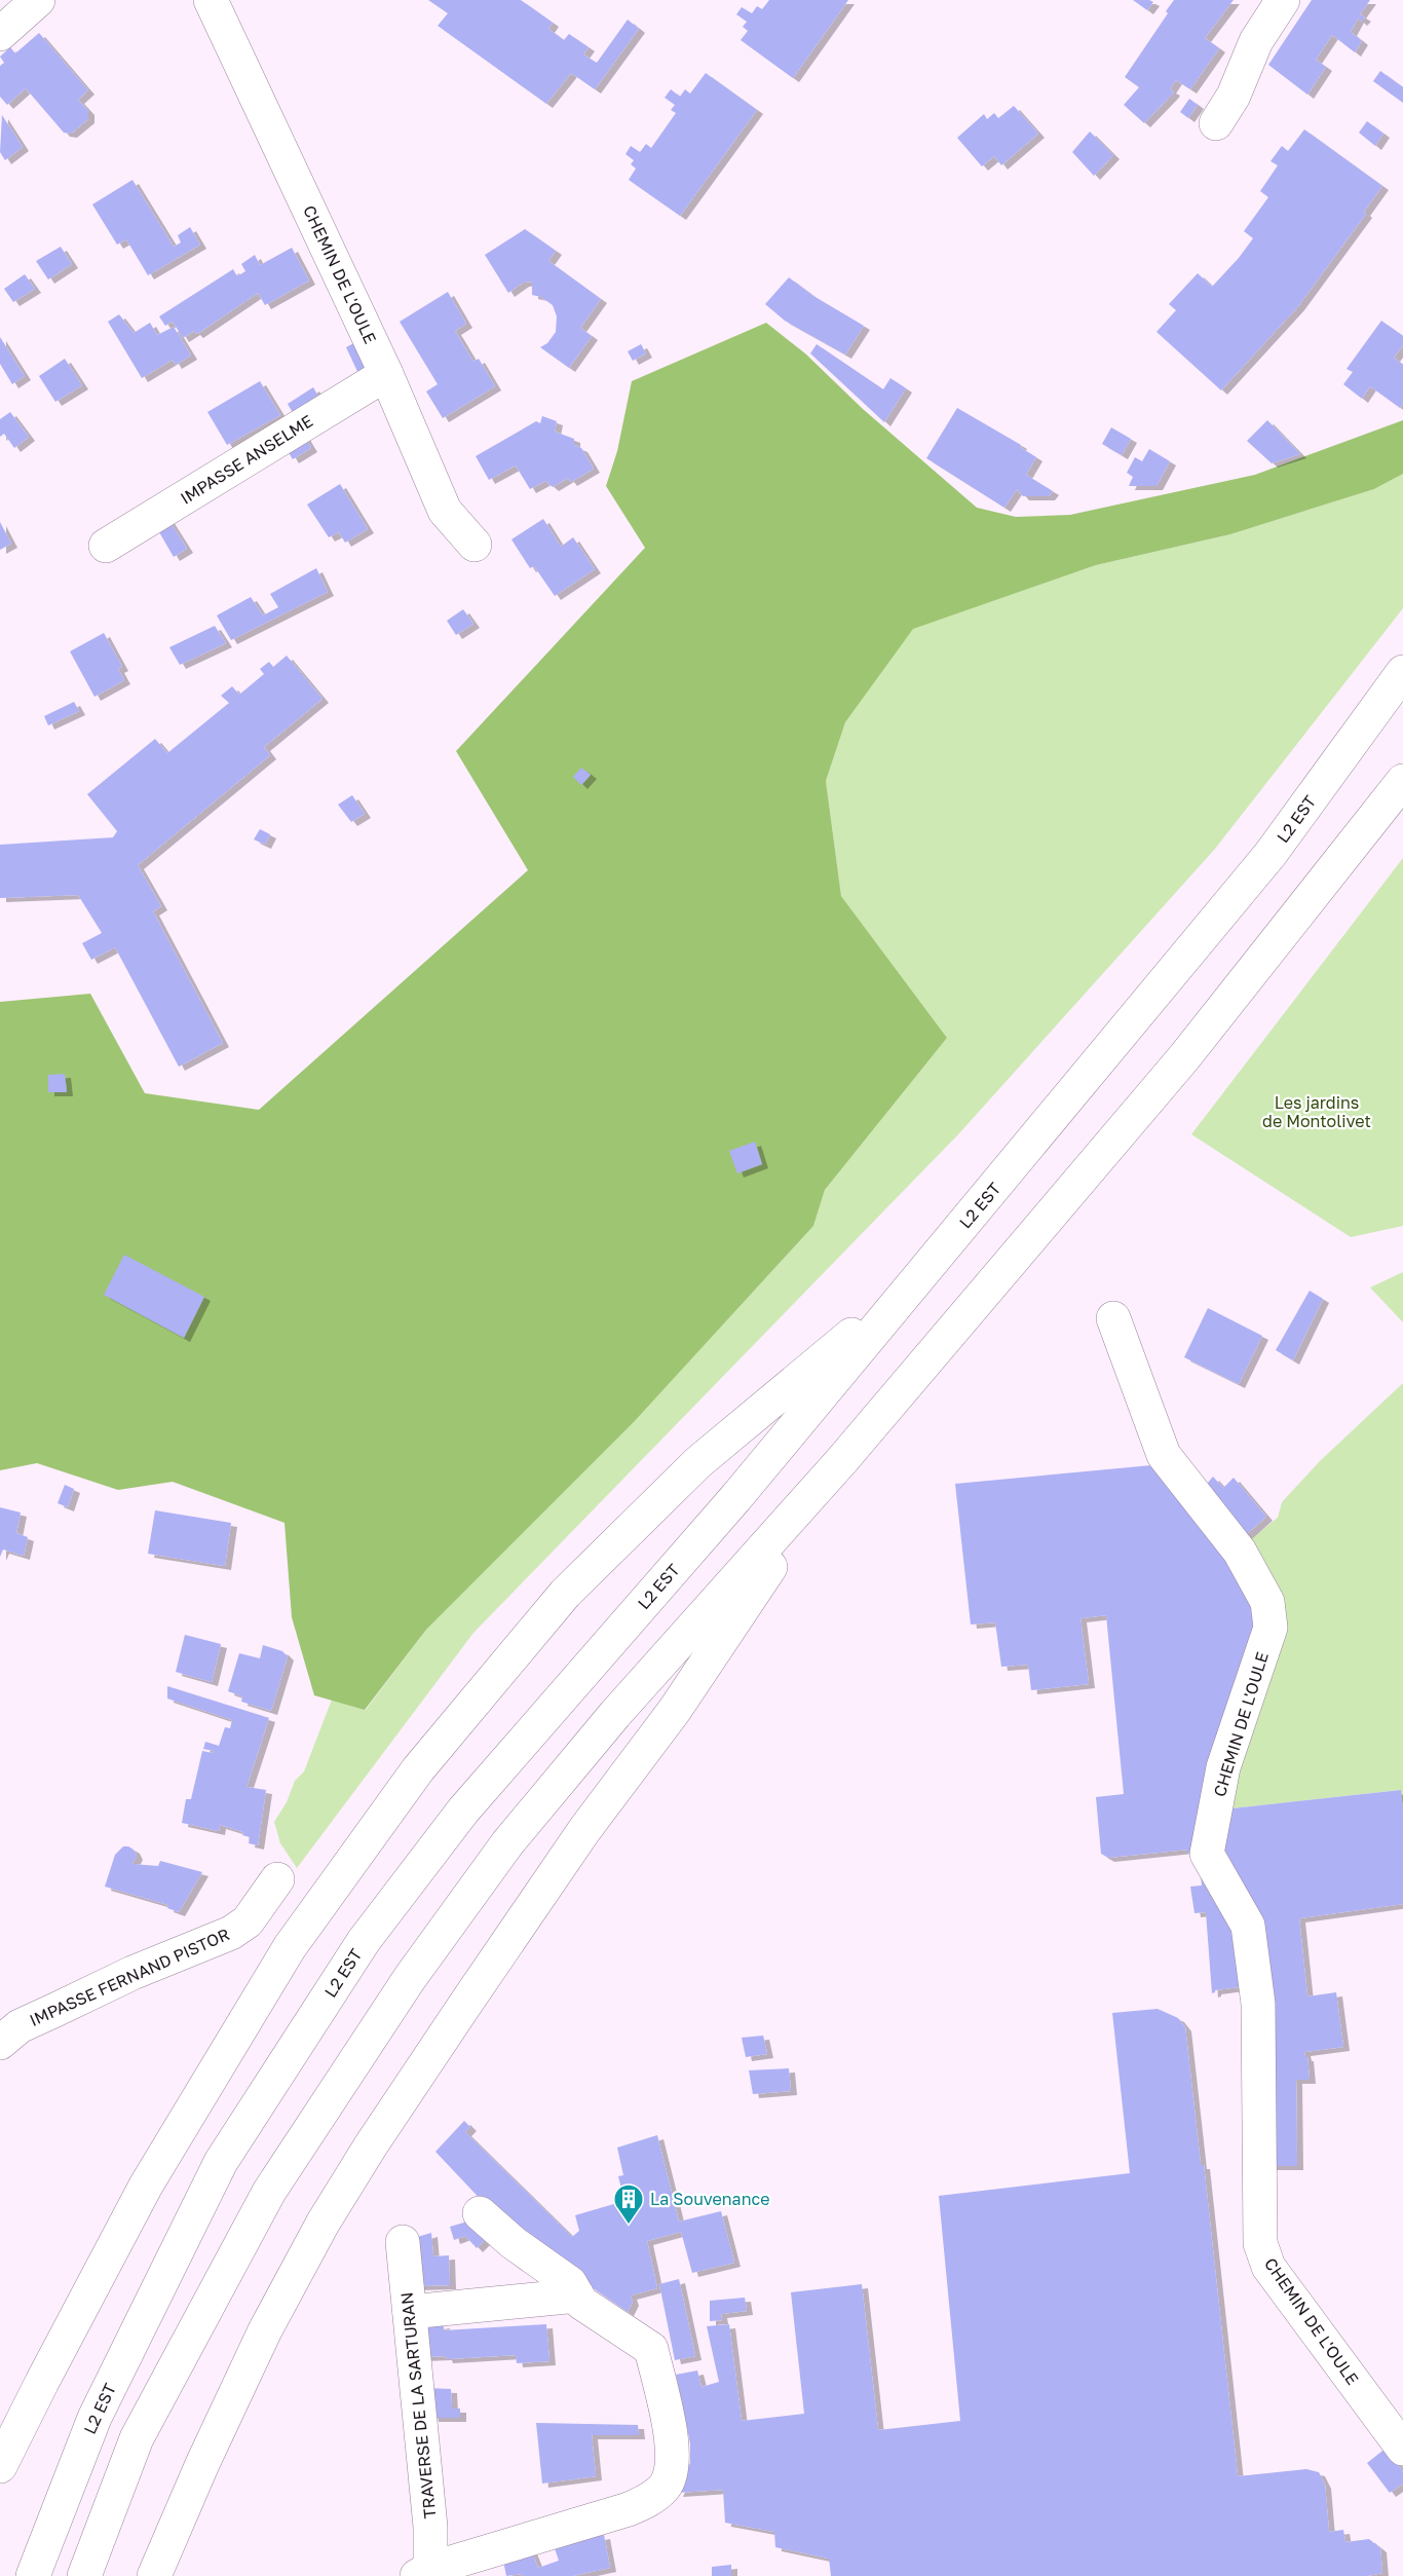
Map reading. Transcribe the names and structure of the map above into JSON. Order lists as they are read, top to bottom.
{
  "streets": {
    "main road": [
      "CHEMIN DE L'OULE",
      "IMPASSE ANSELME",
      "L2 EST",
      "IMPASSE FERNAND PISTOR",
      "TRAVERSE DE LA SARTURAN"
    ]
  },
  "crossings": [
    ["CHEMIN DE L'OULE", "IMPASSE ANSELME"]
  ],
  "parks": ["Les jardins de Montolivet"],
  "places": {
    "building": ["La Souvenance"]
  }
}
